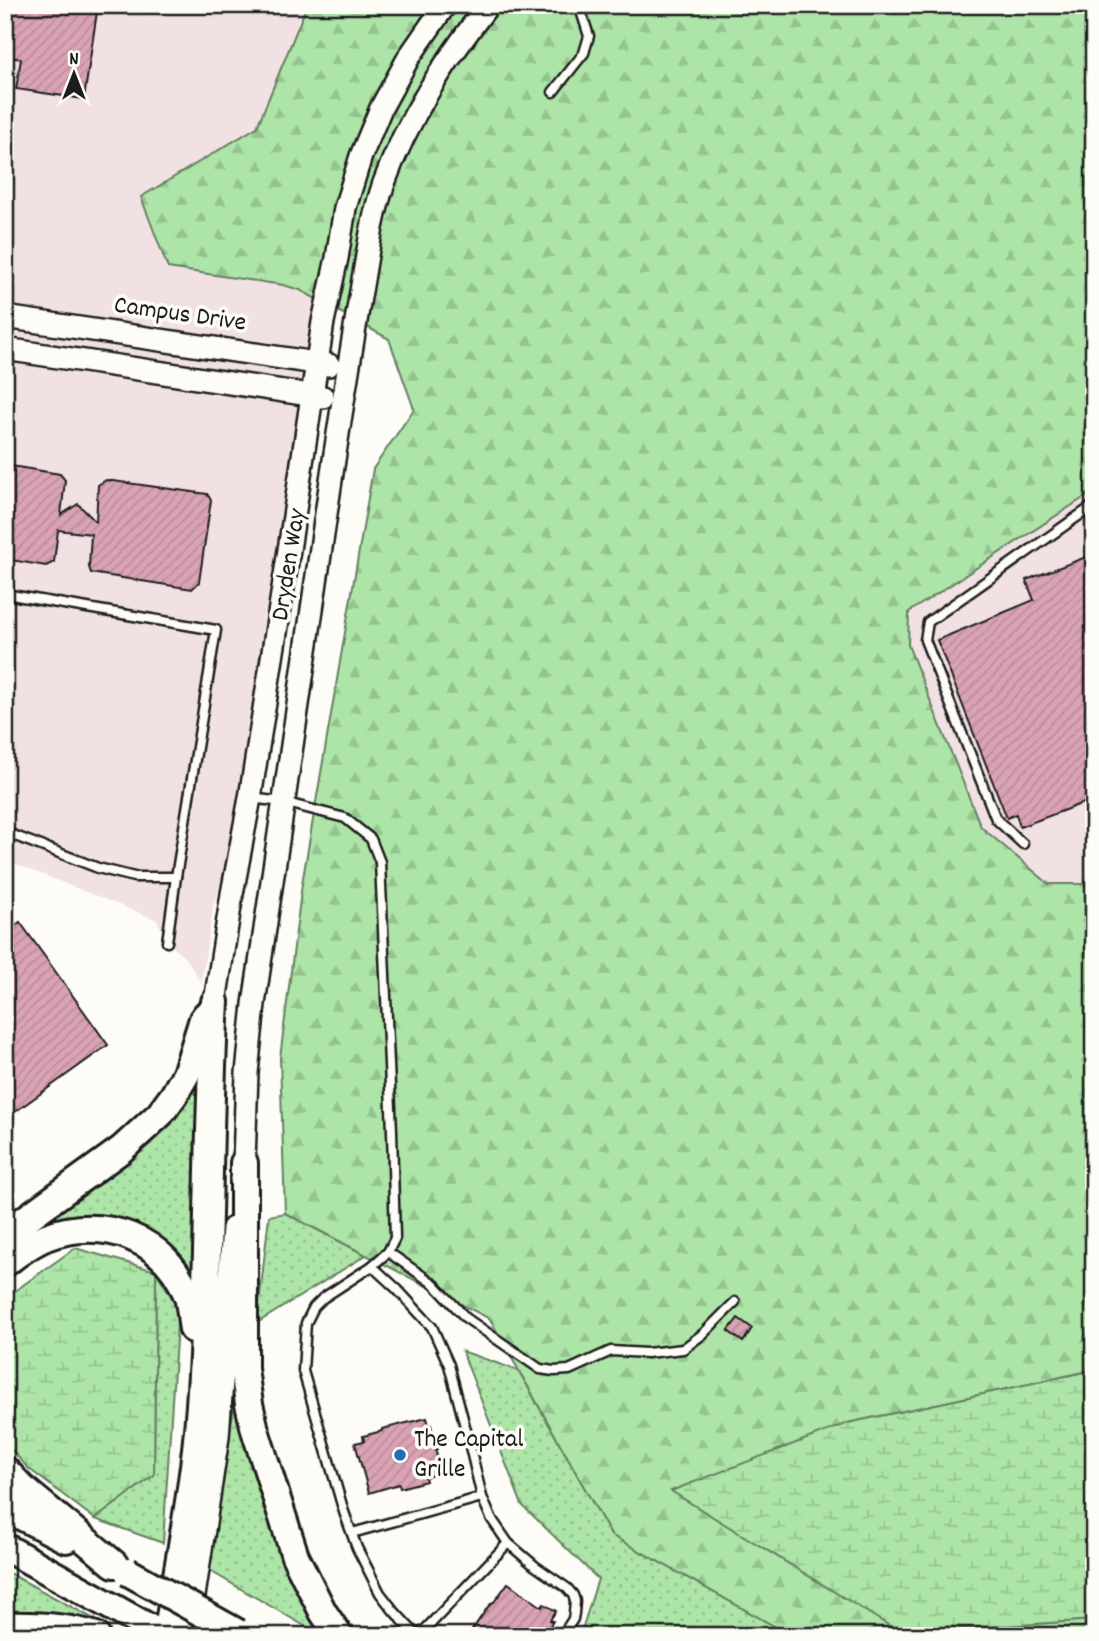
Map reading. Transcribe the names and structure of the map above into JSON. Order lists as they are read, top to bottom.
{
  "streets": {
    "street": ["Campus Drive", "Dryden Way"]
  },
  "crossings": [
    ["Campus Drive", "Dryden Way"]
  ],
  "places": ["The Capital Grille"],
  "north": "top"
}
